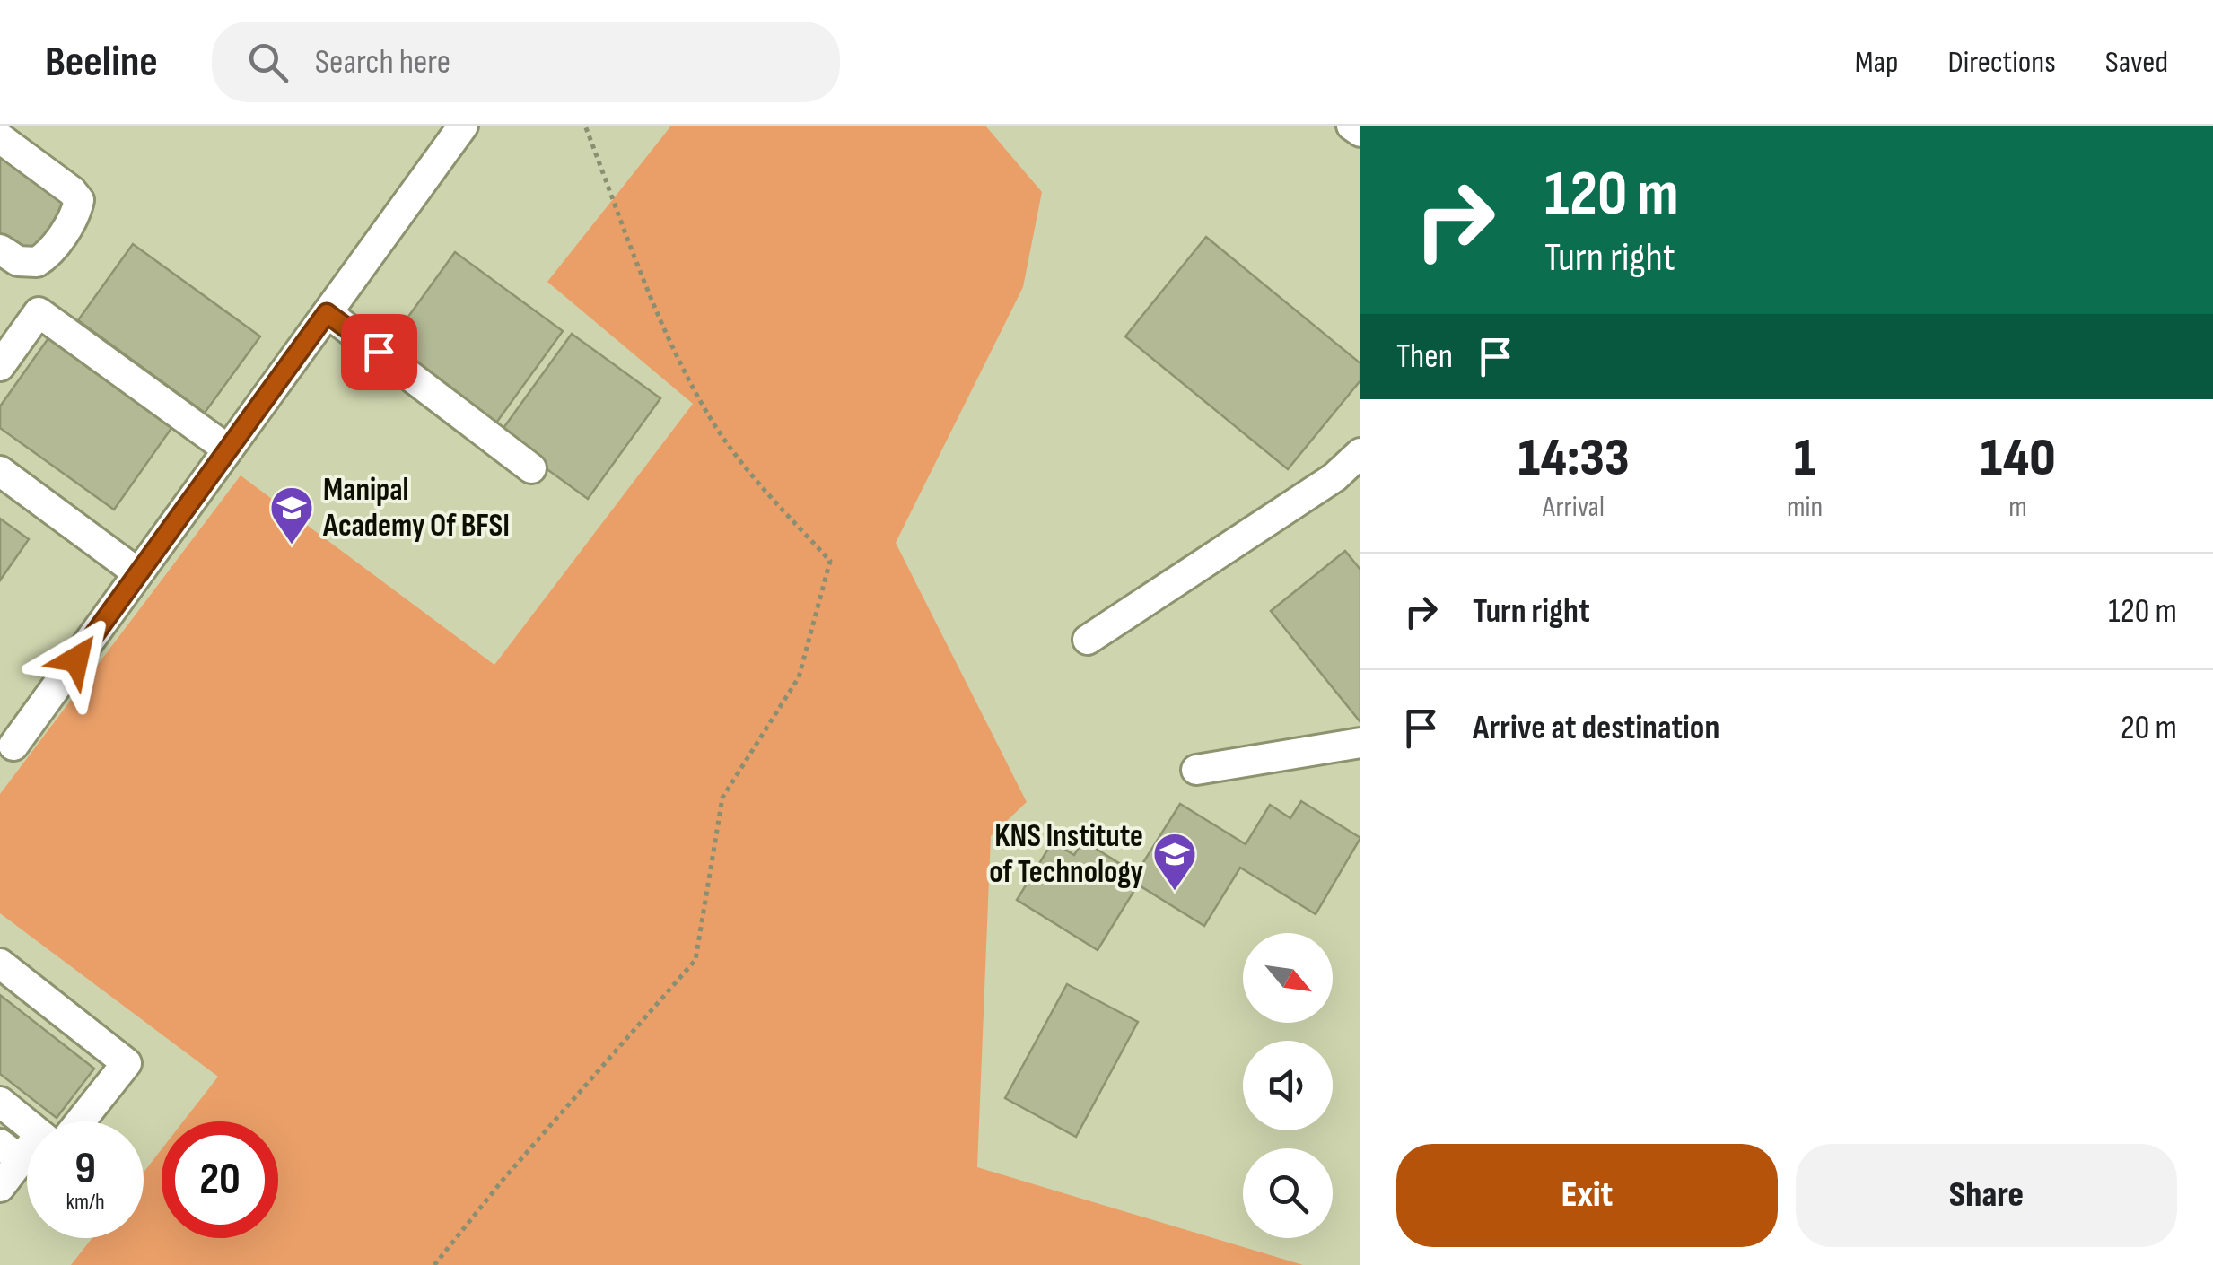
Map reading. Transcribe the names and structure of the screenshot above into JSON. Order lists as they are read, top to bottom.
{
  "places": {
    "school or university": ["Manipal Academy Of BFSI", "KNS Institute of Technology"]
  },
  "north": "bottom right",
  "page": {
    "header": "Beeline",
    "search": "Search here",
    "nav": ["Map", "Directions", "Saved"],
    "turn": ["120 m", "Turn right"],
    "then": "Then",
    "eta": [
      "14:33",
      "Arrival",
      "1",
      "min",
      "140",
      "m"
    ],
    "list": [
      {
        "name": "Turn right",
        "value": "120 m"
      },
      {
        "name": "Arrive at destination",
        "value": "20 m"
      }
    ],
    "speed": "9 km/h",
    "limit": "20",
    "buttons": ["Exit", "Share"]
  }
}
